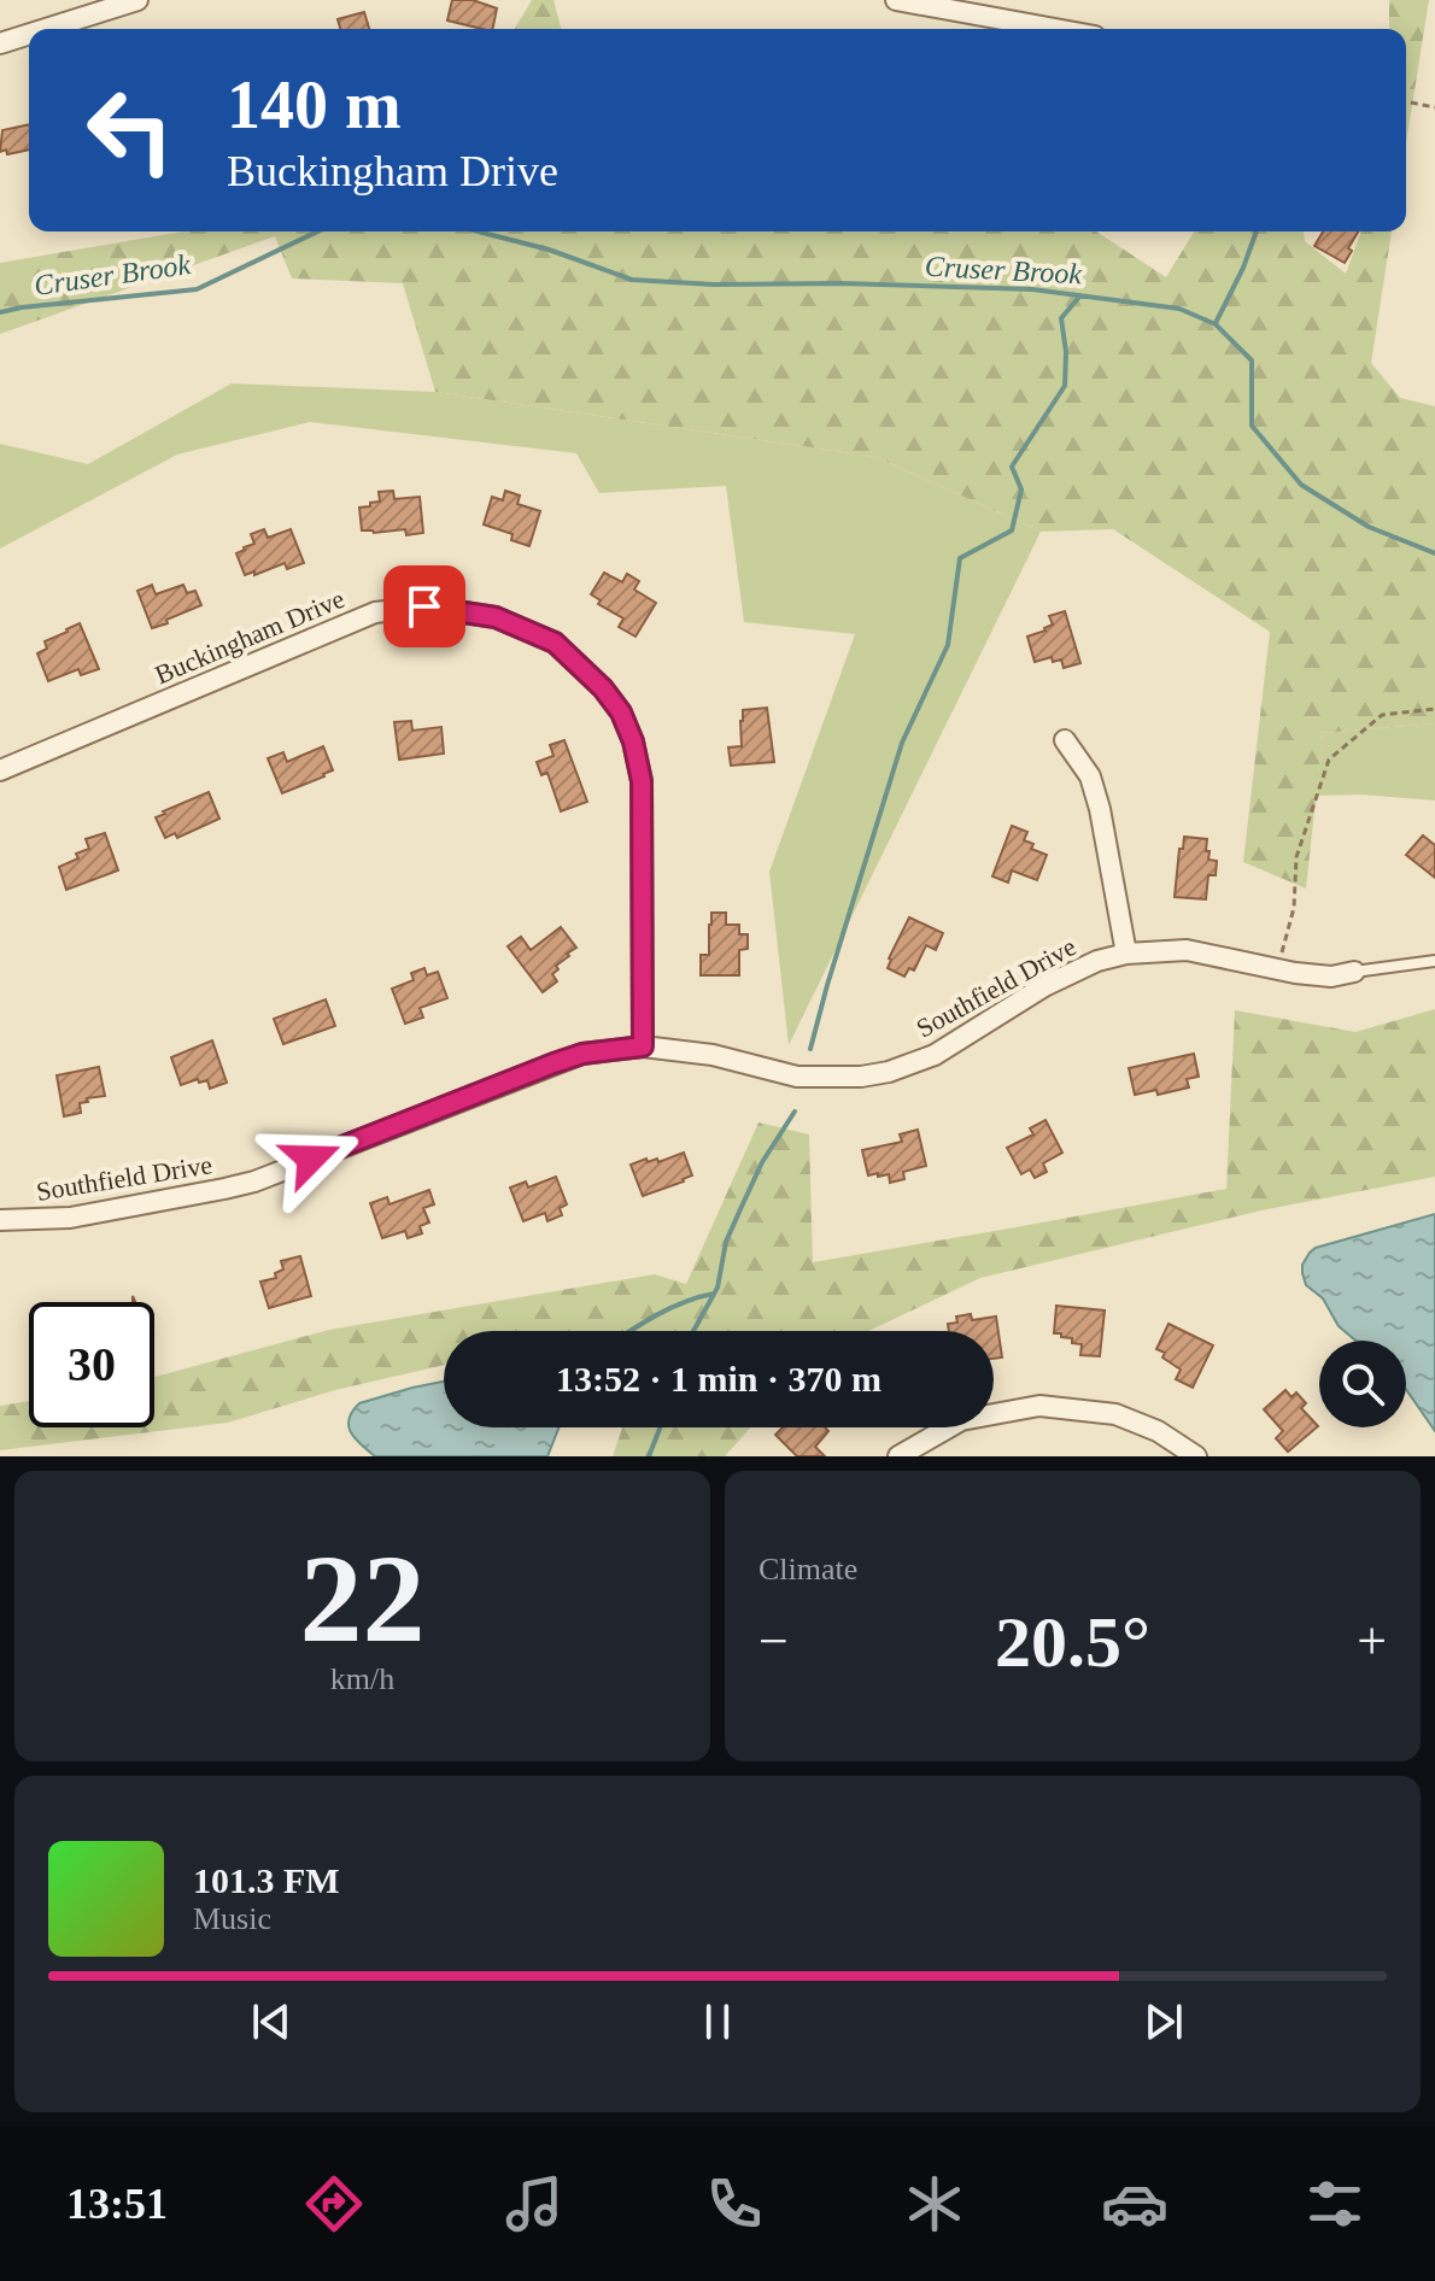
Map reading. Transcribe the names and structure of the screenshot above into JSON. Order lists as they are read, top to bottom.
{
  "streets": {
    "street": ["Buckingham Drive", "Southfield Drive"]
  },
  "crossings": [
    ["Buckingham Drive", "Southfield Drive"]
  ],
  "water": ["Cruser Brook"],
  "page": {
    "turn": ["140 m", "Buckingham Drive"],
    "limit": "30",
    "trip": "13:52 · 1 min · 370 m",
    "tile": [
      ["22", "km/h"],
      "Climate"
    ],
    "heat": ["−", "20.5°", "+"],
    "song": ["101.3 FM", "Music"],
    "tabs": "13:51"
  }
}
